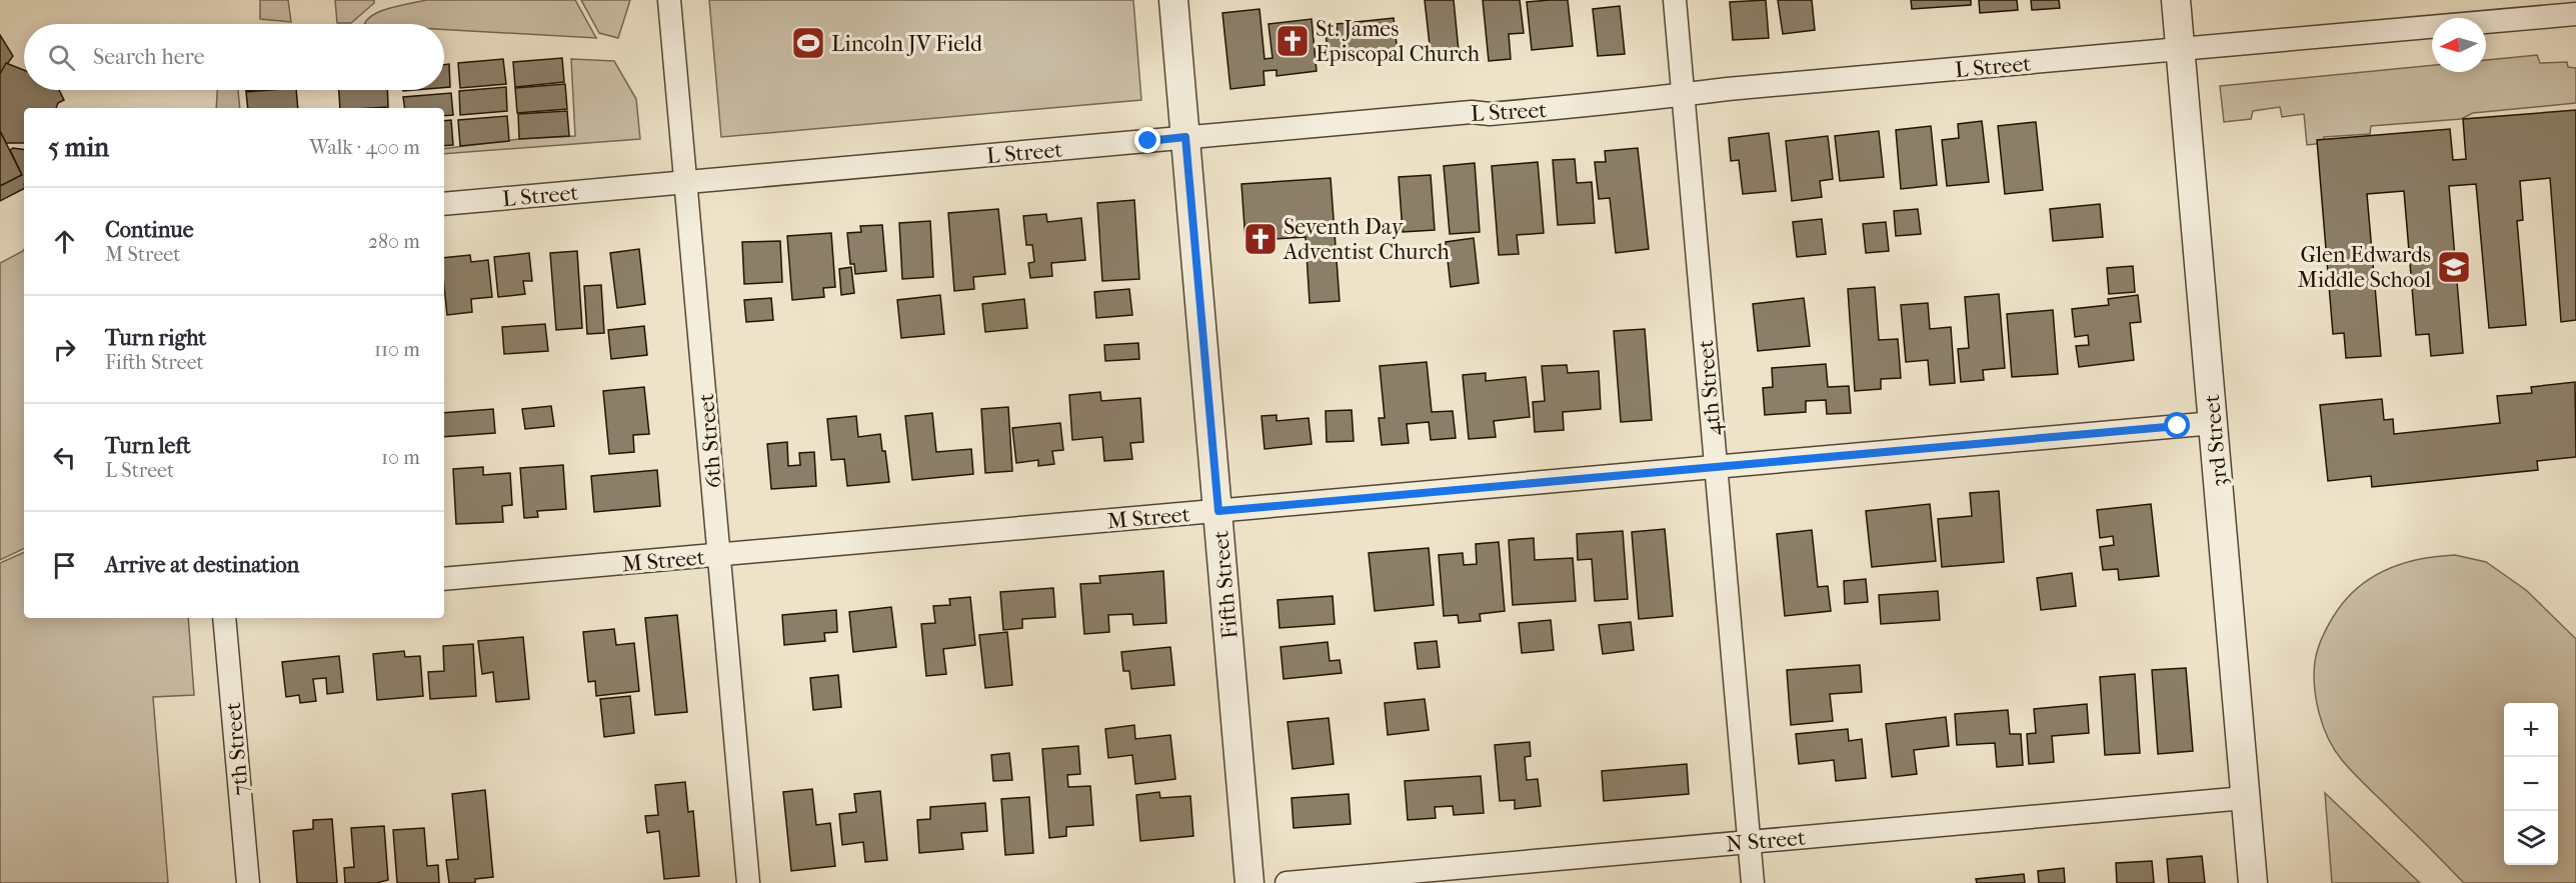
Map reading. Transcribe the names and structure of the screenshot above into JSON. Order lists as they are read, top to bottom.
{
  "streets": {
    "street": [
      "L Street",
      "4th Street",
      "6th Street",
      "3rd Street",
      "M Street",
      "Fifth Street",
      "7th Street",
      "N Street"
    ]
  },
  "crossings": [
    ["L Street", "4th Street"],
    ["L Street", "6th Street"],
    ["L Street", "3rd Street"],
    ["L Street", "Fifth Street"],
    ["4th Street", "M Street"],
    ["4th Street", "N Street"],
    ["6th Street", "M Street"],
    ["3rd Street", "M Street"],
    ["3rd Street", "N Street"],
    ["M Street", "Fifth Street"]
  ],
  "places": {
    "church": ["St. James Episcopal Church", "Seventh Day Adventist Church"],
    "sports": ["Lincoln JV Field"],
    "school or university": ["Glen Edwards Middle School"]
  },
  "north": "left",
  "page": {
    "search": "Search here",
    "heading": ["5 min", "Walk · 400 m"],
    "list": [
      ["Continue", "M Street", "280 m"],
      ["Turn right", "Fifth Street", "110 m"],
      ["Turn left", "L Street", "10 m"],
      "Arrive at destination"
    ],
    "map_buttons": ["+", "−"]
  }
}
